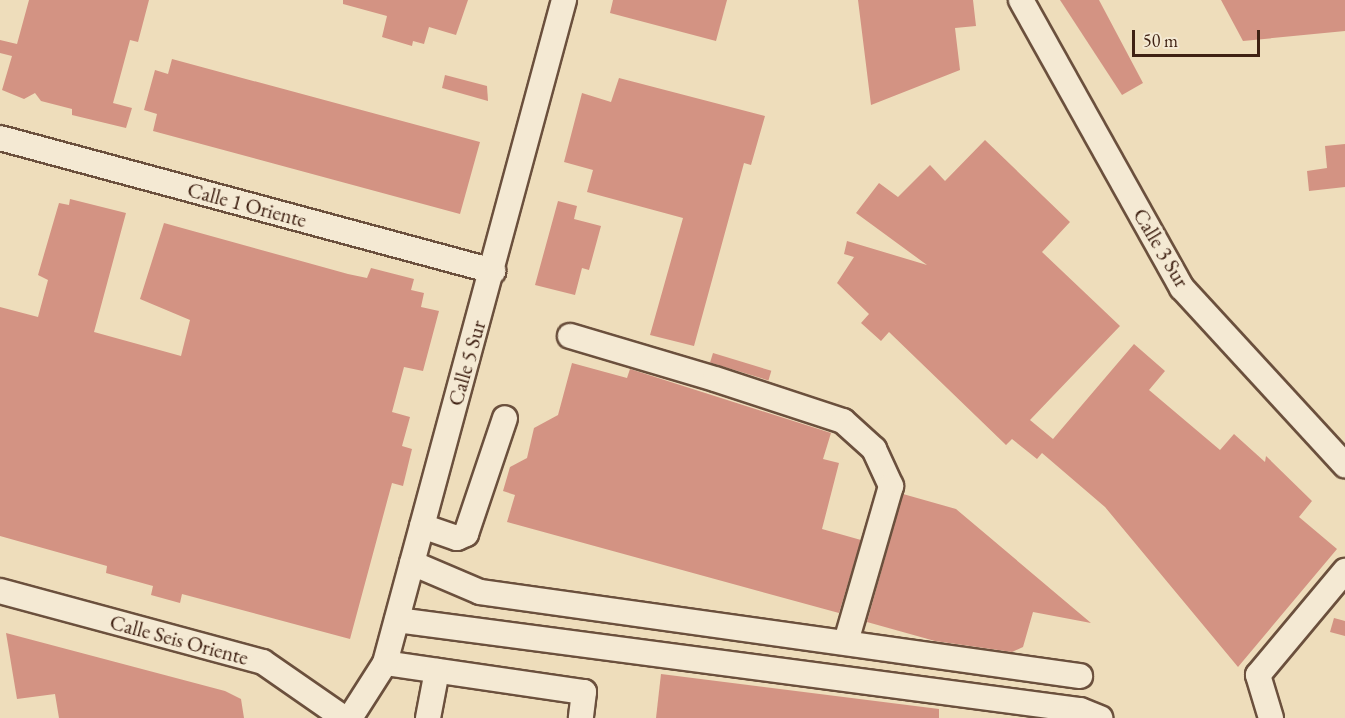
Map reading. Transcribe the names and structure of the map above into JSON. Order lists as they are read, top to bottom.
{
  "streets": {
    "street": [
      "Calle 1 Oriente",
      "Calle 3 Sur",
      "Calle 5 Sur",
      "Calle Seis Oriente"
    ]
  },
  "crossings": [
    ["Calle 1 Oriente", "Calle 5 Sur"]
  ],
  "scale_bar": "50 m"
}
